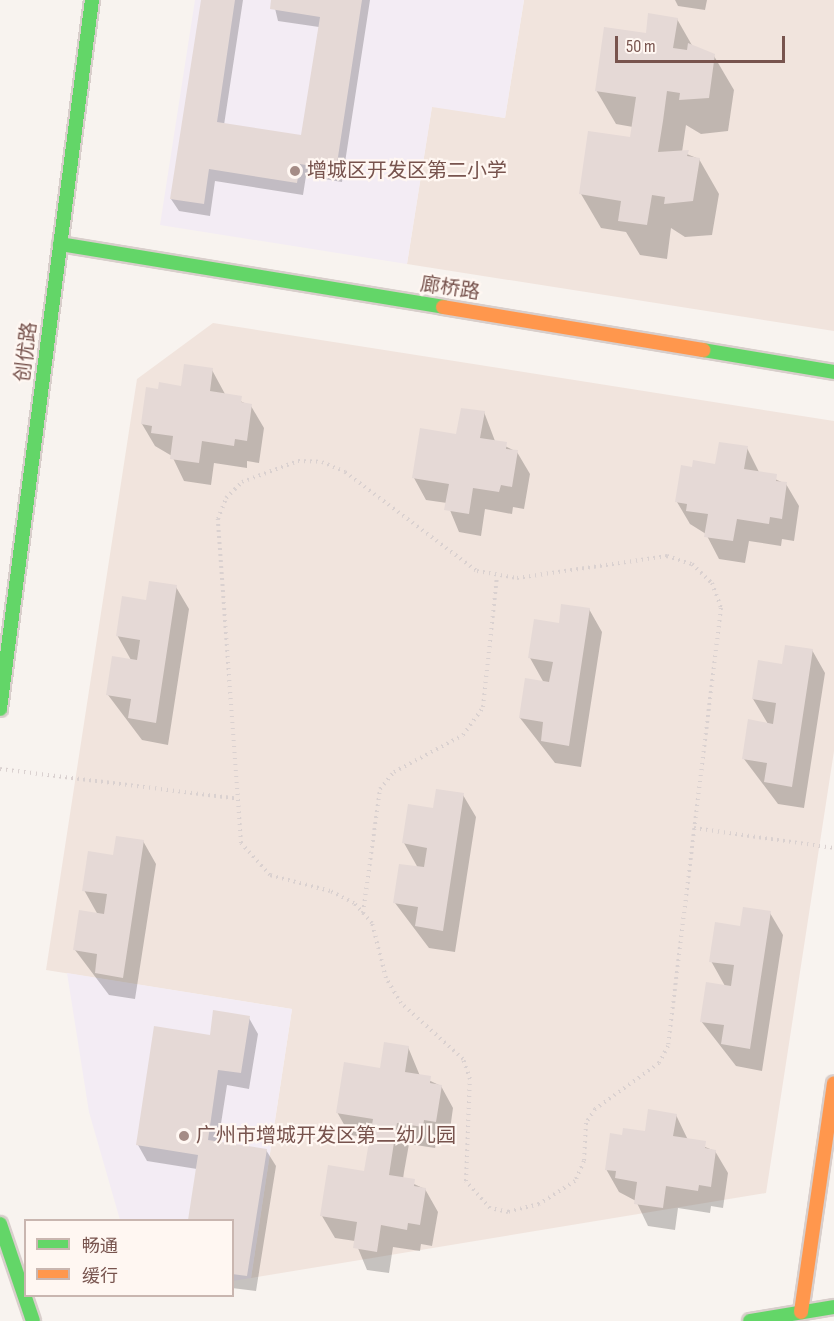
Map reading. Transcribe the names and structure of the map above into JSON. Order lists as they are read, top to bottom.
{
  "streets": {
    "street": ["廊桥路", "创优路"]
  },
  "crossings": [
    ["廊桥路", "创优路"]
  ],
  "places": ["增城区开发区第二小学", "广州市增城开发区第二幼儿园"],
  "legend": ["畅通", "缓行"],
  "scale_bar": "50 m"
}
